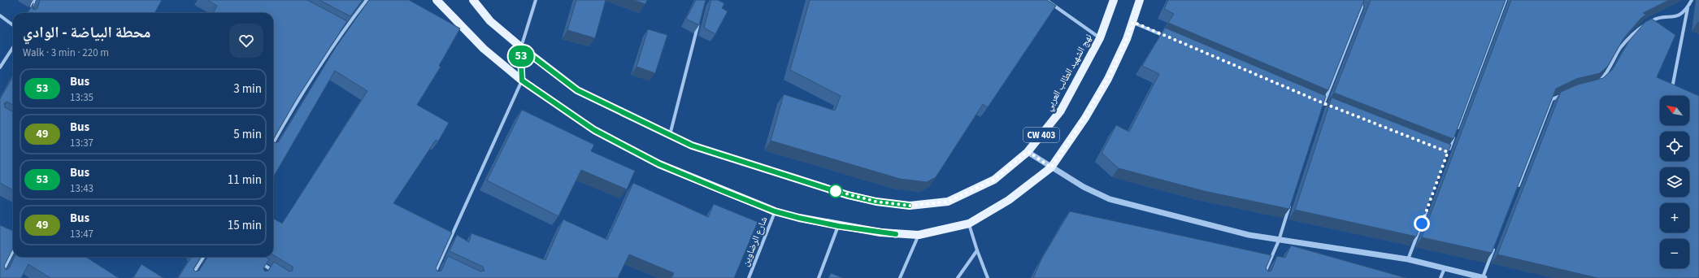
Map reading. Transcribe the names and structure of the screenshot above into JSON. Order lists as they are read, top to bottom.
{
  "streets": {
    "main road": ["نهج الشهيد الطالب العربي", "CW 403"],
    "street": ["شارع الرضاوين"]
  },
  "crossings": [
    ["نهج الشهيد الطالب العربي", "CW 403"],
    ["CW 403", "شارع الرضاوين"]
  ],
  "lines": ["bus line 53"],
  "north": "top left",
  "page": {
    "on_map": "53",
    "heading": ["محطة البياضة - الوادي", "Walk · 3 min · 220 m"],
    "list": [
      {
        "mark": "53",
        "name": "Bus",
        "note": "13:35",
        "value": "3 min"
      },
      {
        "mark": "49",
        "name": "Bus",
        "note": "13:37",
        "value": "5 min"
      },
      {
        "mark": "53",
        "name": "Bus",
        "note": "13:43",
        "value": "11 min"
      },
      {
        "mark": "49",
        "name": "Bus",
        "note": "13:47",
        "value": "15 min"
      }
    ],
    "map_buttons": ["+", "−"]
  }
}
